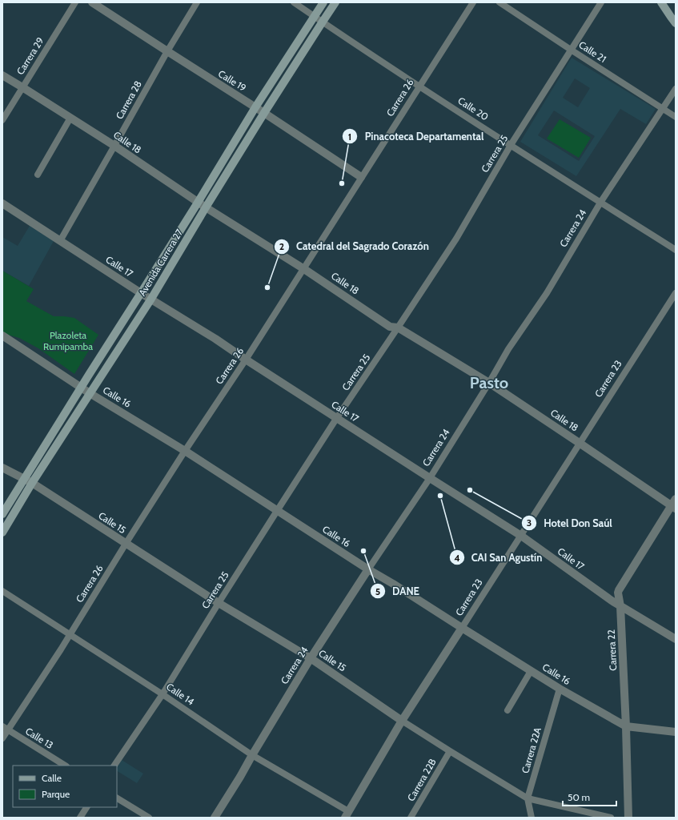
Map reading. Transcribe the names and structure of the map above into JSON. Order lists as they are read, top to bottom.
{
  "streets": {
    "main road": ["Avenida Carrera 27"],
    "street": [
      "Calle 21",
      "Carrera 29",
      "Calle 19",
      "Carrera 26",
      "Carrera 28",
      "Calle 20",
      "Calle 18",
      "Carrera 25",
      "Carrera 24",
      "Calle 17",
      "Carrera 23",
      "Calle 16",
      "Calle 15",
      "Carrera 22",
      "Calle 14",
      "Calle 13",
      "Carrera 22A",
      "Carrera 22B"
    ]
  },
  "crossings": [
    ["Calle 21", "Carrera 25"],
    ["Calle 21", "Carrera 24"],
    ["Carrera 29", "Calle 18"],
    ["Calle 19", "Carrera 26"],
    ["Calle 19", "Carrera 28"],
    ["Calle 19", "Avenida Carrera 27"],
    ["Carrera 26", "Calle 20"],
    ["Carrera 26", "Calle 18"],
    ["Carrera 26", "Calle 17"],
    ["Carrera 26", "Calle 16"],
    ["Carrera 26", "Calle 15"],
    ["Carrera 26", "Calle 14"],
    ["Carrera 26", "Calle 13"],
    ["Carrera 28", "Calle 18"],
    ["Carrera 28", "Calle 17"],
    ["Calle 20", "Carrera 25"],
    ["Calle 20", "Carrera 24"],
    ["Calle 20", "Avenida Carrera 27"],
    ["Calle 18", "Carrera 25"],
    ["Calle 18", "Carrera 24"],
    ["Calle 18", "Avenida Carrera 27"],
    ["Calle 18", "Carrera 23"],
    ["Calle 18", "Carrera 22"],
    ["Carrera 25", "Calle 17"],
    ["Carrera 25", "Calle 16"],
    ["Carrera 25", "Calle 15"],
    ["Carrera 25", "Calle 14"],
    ["Carrera 24", "Calle 17"],
    ["Carrera 24", "Calle 16"],
    ["Carrera 24", "Calle 15"],
    ["Carrera 24", "Calle 14"],
    ["Avenida Carrera 27", "Calle 17"],
    ["Avenida Carrera 27", "Calle 16"],
    ["Avenida Carrera 27", "Calle 15"],
    ["Calle 17", "Carrera 23"],
    ["Calle 17", "Carrera 22"],
    ["Carrera 23", "Calle 16"],
    ["Carrera 23", "Calle 15"],
    ["Carrera 23", "Calle 14"],
    ["Calle 16", "Carrera 22"],
    ["Calle 16", "Carrera 22A"],
    ["Calle 15", "Carrera 22A"],
    ["Calle 15", "Carrera 22B"]
  ],
  "districts": ["Pasto"],
  "parks": ["Plazoleta Rumipamba"],
  "places": [
    "Pinacoteca Departamental",
    "Catedral del Sagrado Corazón",
    "Hotel Don Saúl",
    "CAI San Agustín",
    "DANE"
  ],
  "legend": ["Calle", "Parque"],
  "scale_bar": "50 m"
}
